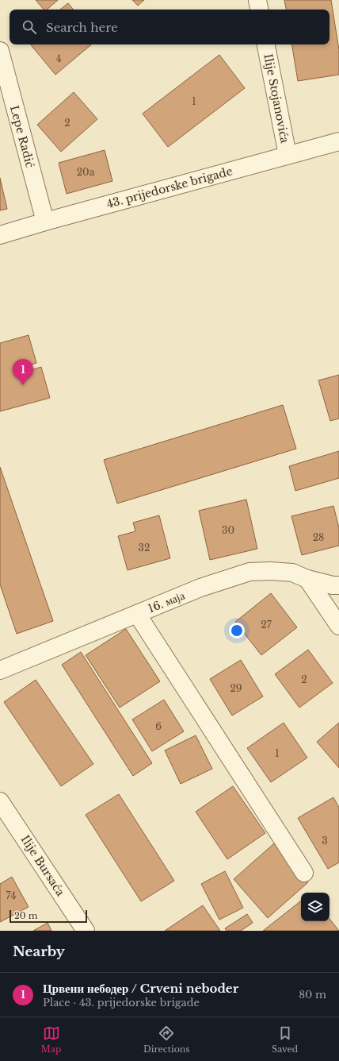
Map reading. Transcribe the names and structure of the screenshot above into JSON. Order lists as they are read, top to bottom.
{
  "streets": {
    "street": [
      "Ilije Stojanovića",
      "Lepe Radić",
      "43. prijedorske brigade",
      "16. маја",
      "Ilije Bursaća"
    ]
  },
  "crossings": [
    ["Ilije Stojanovića", "43. prijedorske brigade"],
    ["Lepe Radić", "43. prijedorske brigade"]
  ],
  "house_numbers": [
    "4",
    "1",
    "2",
    "20a",
    "30",
    "28",
    "32",
    "27",
    "2",
    "29",
    "6",
    "1",
    "3",
    "74"
  ],
  "scale_bar": "20 m",
  "page": {
    "search": "Search here",
    "pins": "1",
    "scale": "20 m",
    "heading": "Nearby",
    "list": [
      {
        "mark": "1",
        "name": "Црвени небодер / Crveni neboder",
        "note": "Place · 43. prijedorske brigade",
        "value": "80 m"
      }
    ],
    "nav": ["Map", "Directions", "Saved"]
  }
}
